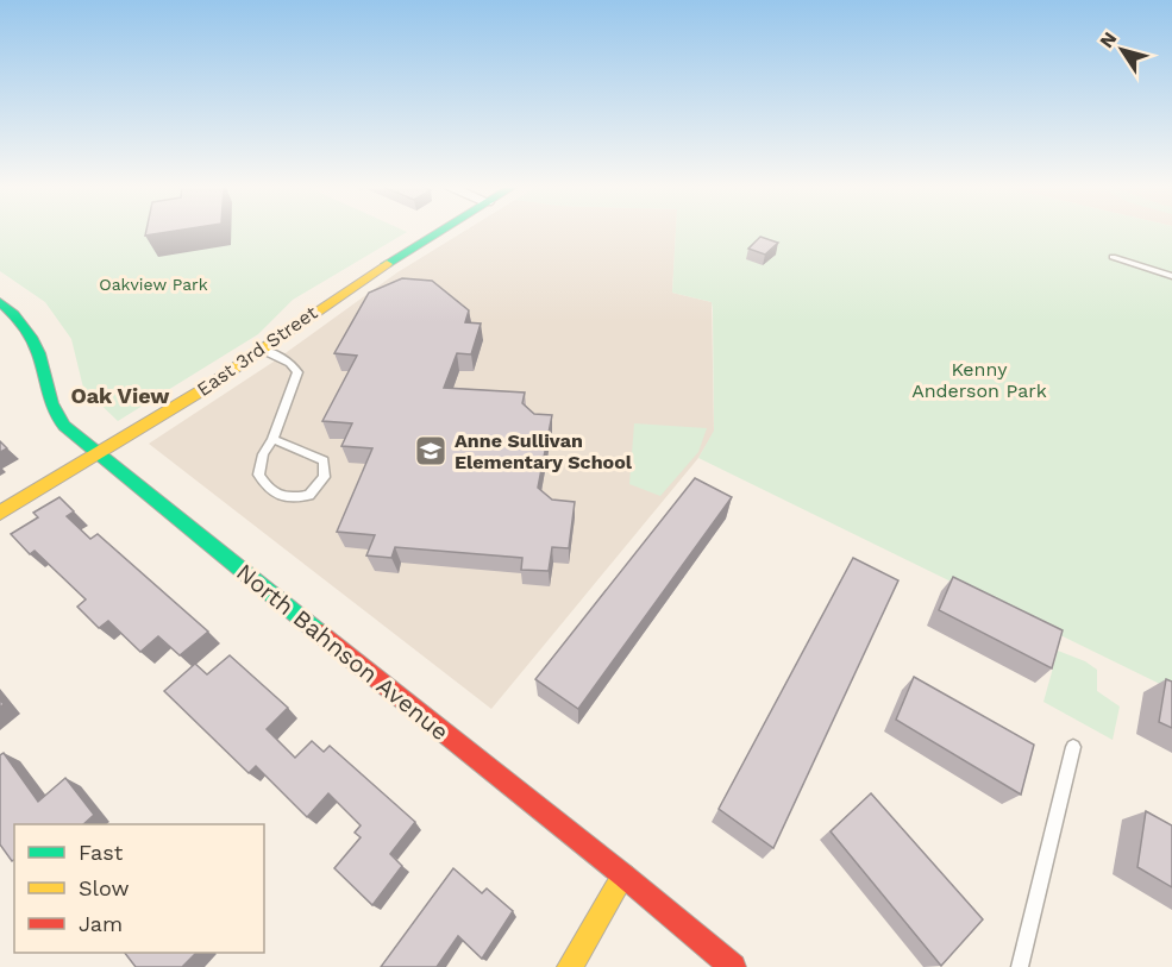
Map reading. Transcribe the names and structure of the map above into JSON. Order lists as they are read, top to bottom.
{
  "streets": {
    "street": ["East 3rd Street", "North Bahnson Avenue"]
  },
  "crossings": [
    ["East 3rd Street", "North Bahnson Avenue"]
  ],
  "districts": ["Oak View"],
  "parks": ["Oakview Park", "Kenny Anderson Park"],
  "places": {
    "school or university": ["Anne Sullivan Elementary School"]
  },
  "legend": ["Fast", "Slow", "Jam"],
  "north": "top left"
}
